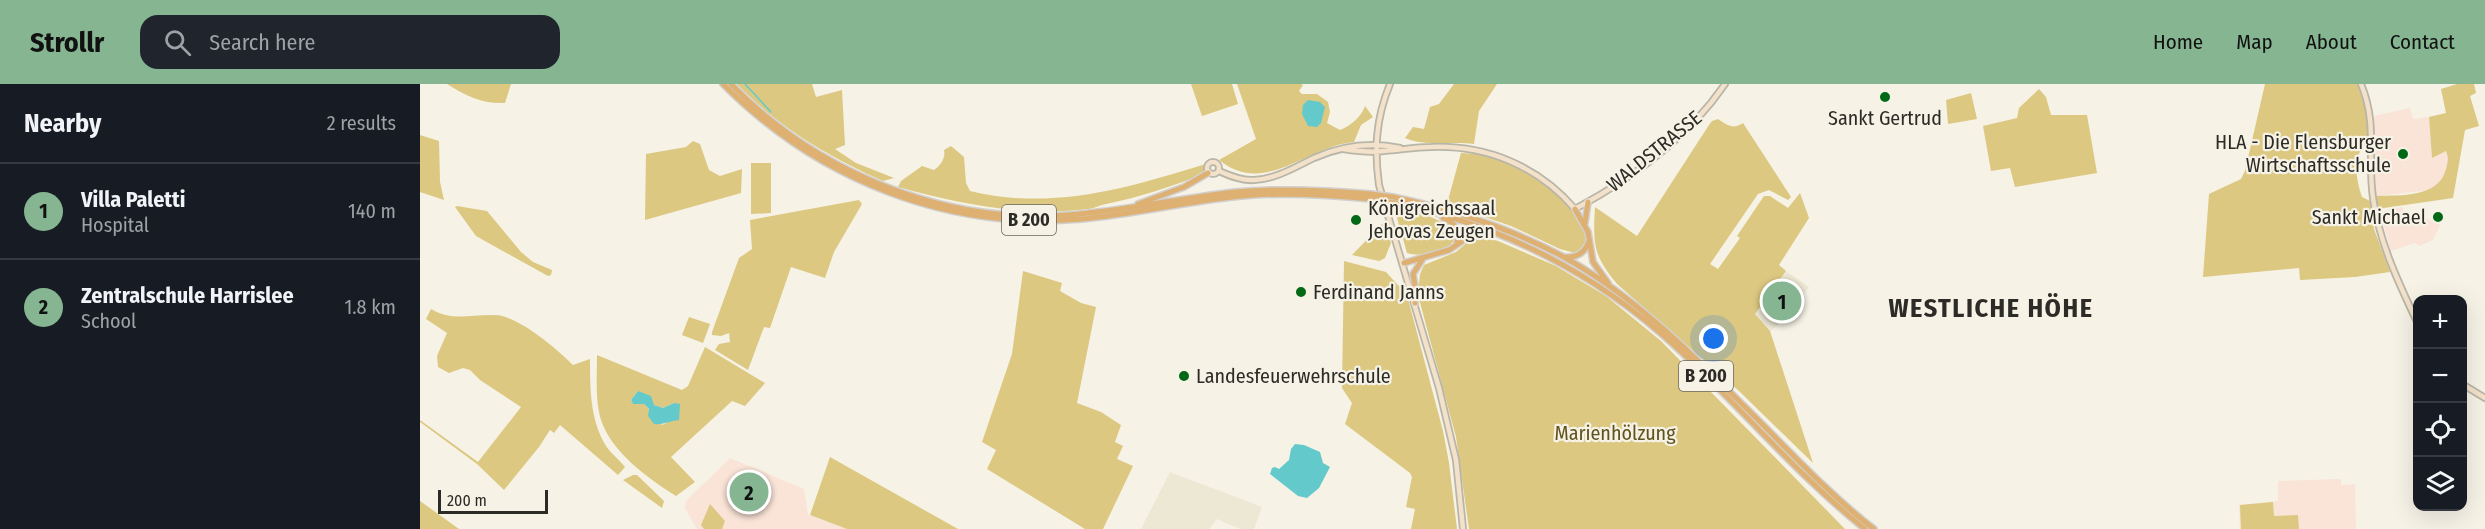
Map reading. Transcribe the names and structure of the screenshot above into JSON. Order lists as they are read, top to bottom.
{
  "streets": {
    "highway": ["B 200"],
    "main road": ["WALDSTRASSE"]
  },
  "districts": ["WESTLICHE HÖHE"],
  "parks": ["Marienhölzung"],
  "places": [
    "Sankt Gertrud",
    "HLA - Die Flensburger Wirtschaftsschule",
    "Sankt Michael",
    "Königreichssaal Jehovas Zeugen",
    "Ferdinand Janns",
    "Landesfeuerwehrschule"
  ],
  "scale_bar": "200 m",
  "page": {
    "header": "Strollr",
    "search": "Search here",
    "nav": [
      "Home",
      "Map",
      "About",
      "Contact"
    ],
    "heading": ["Nearby", "2 results"],
    "list": [
      {
        "mark": "1",
        "name": "Villa Paletti",
        "note": "Hospital",
        "value": "140 m"
      },
      {
        "mark": "2",
        "name": "Zentralschule Harrislee",
        "note": "School",
        "value": "1.8 km"
      }
    ],
    "pins": ["1", "2"],
    "map_buttons": ["+", "−"],
    "scale": "200 m"
  }
}
